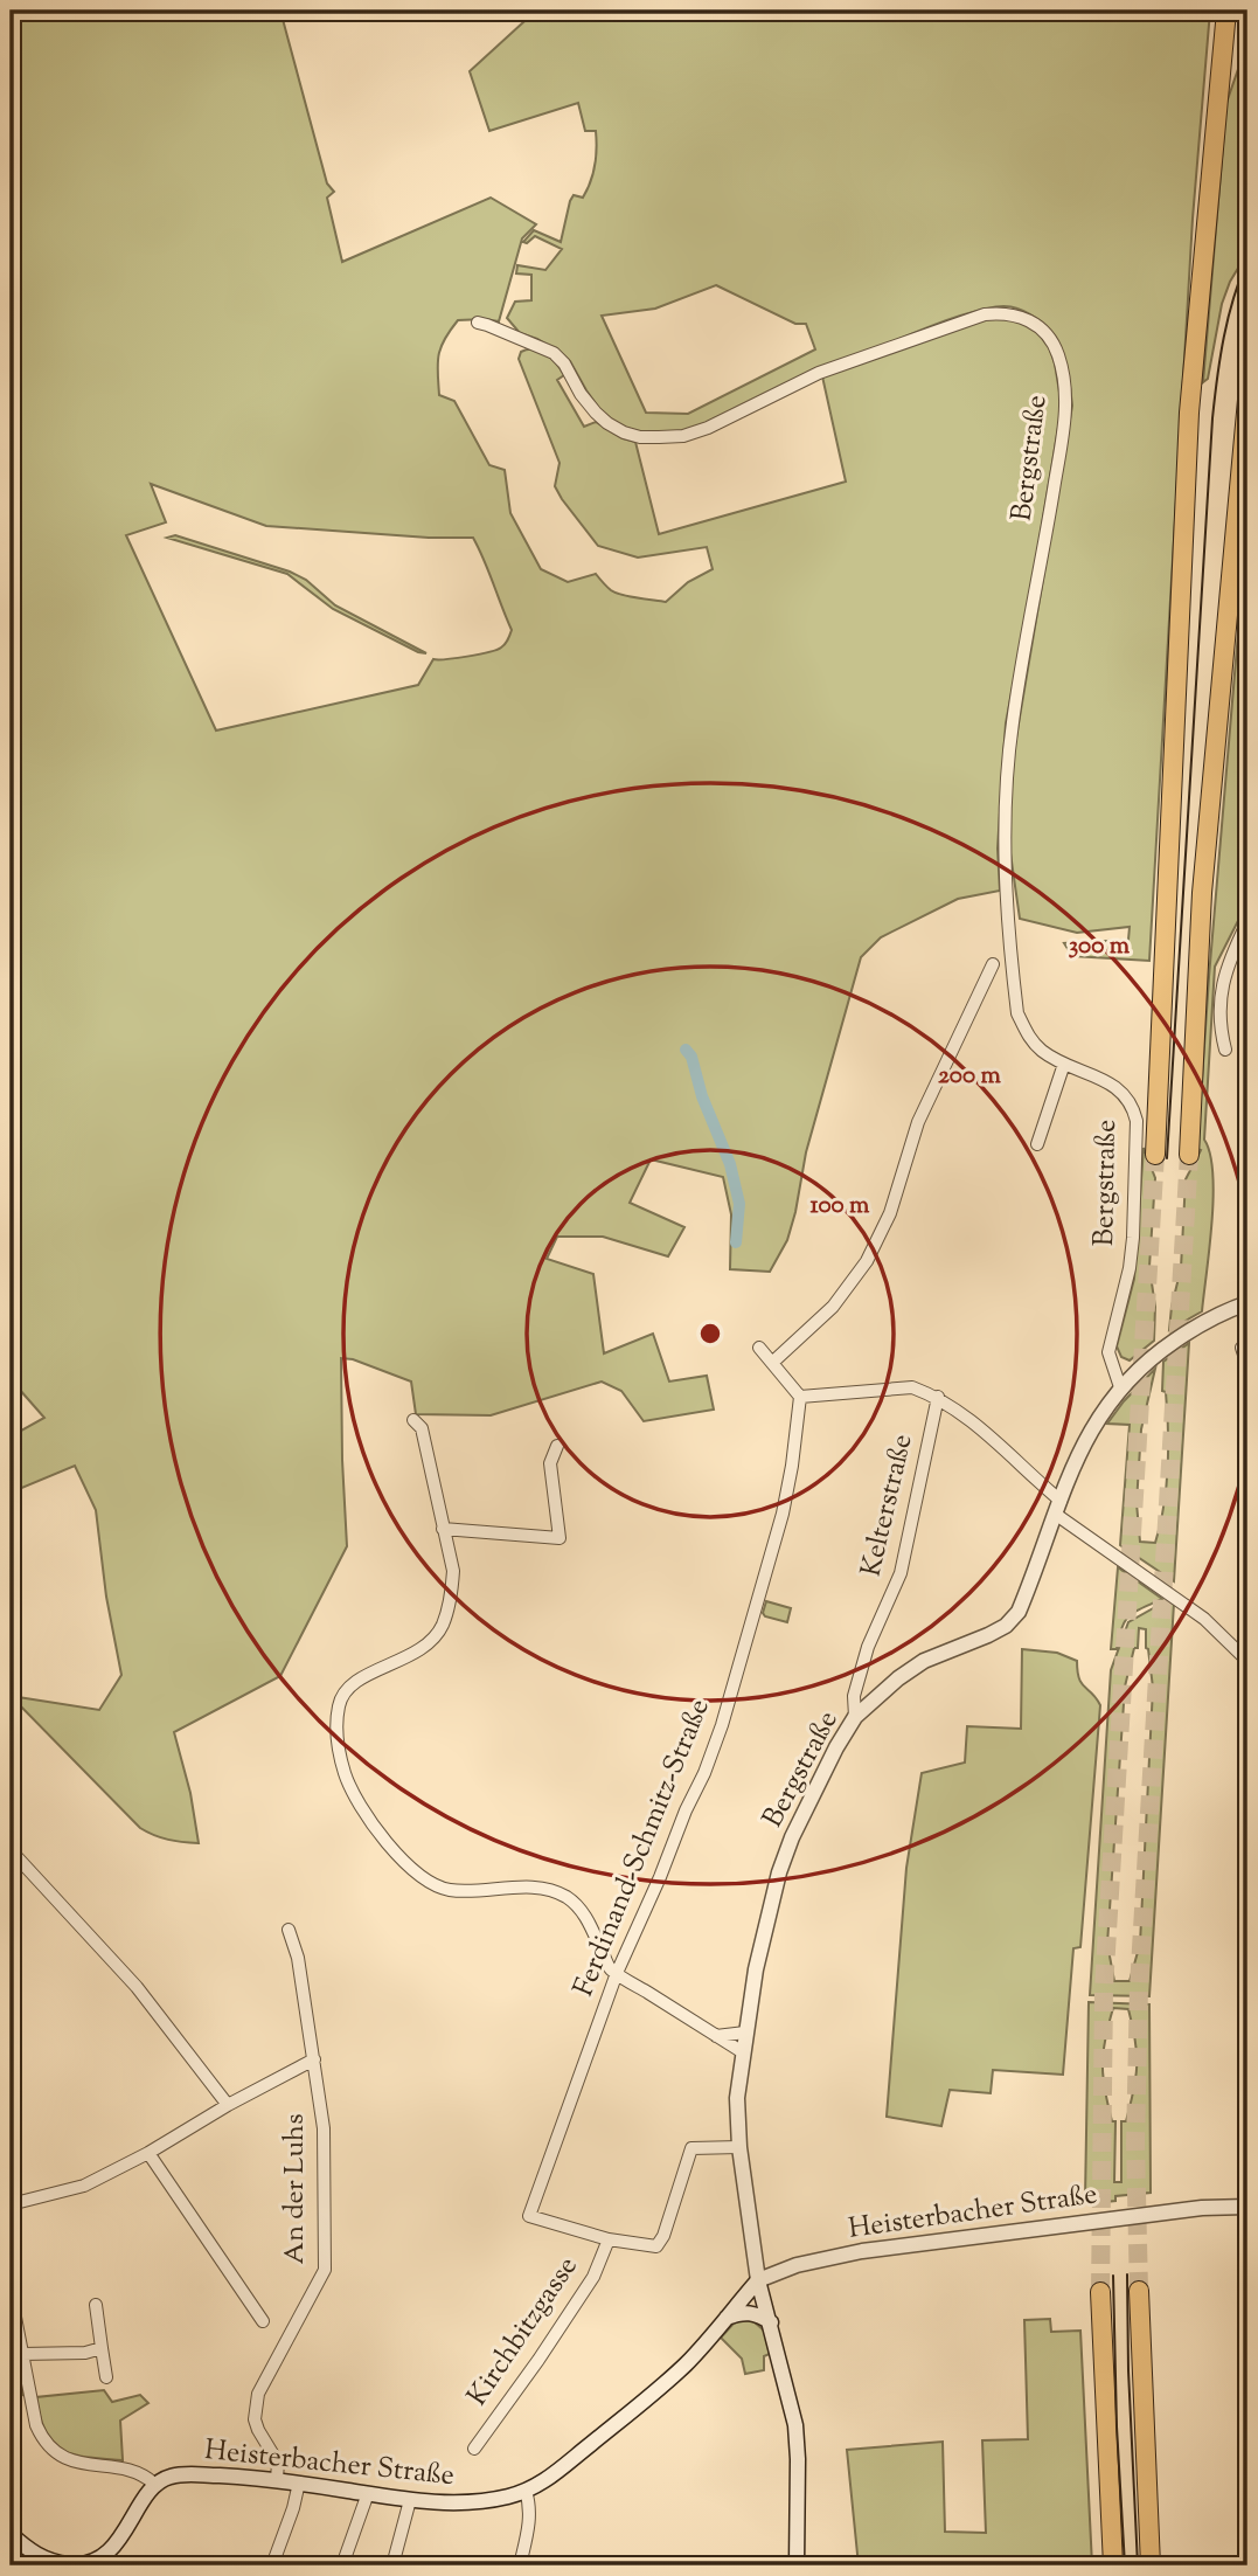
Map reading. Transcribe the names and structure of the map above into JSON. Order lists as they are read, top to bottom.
{
  "streets": {
    "street": [
      "Bergstraße",
      "Kelterstraße",
      "Ferdinand-Schmitz-Straße",
      "An der Luhs",
      "Heisterbacher Straße",
      "Kirchbitzgasse"
    ]
  },
  "crossings": [
    ["Bergstraße", "Kelterstraße"],
    ["Bergstraße", "Heisterbacher Straße"],
    ["Bergstraße", "Kirchbitzgasse"],
    ["Ferdinand-Schmitz-Straße", "Kirchbitzgasse"],
    ["An der Luhs", "Heisterbacher Straße"]
  ],
  "rings": ["300 m", "200 m", "100 m"]
}
